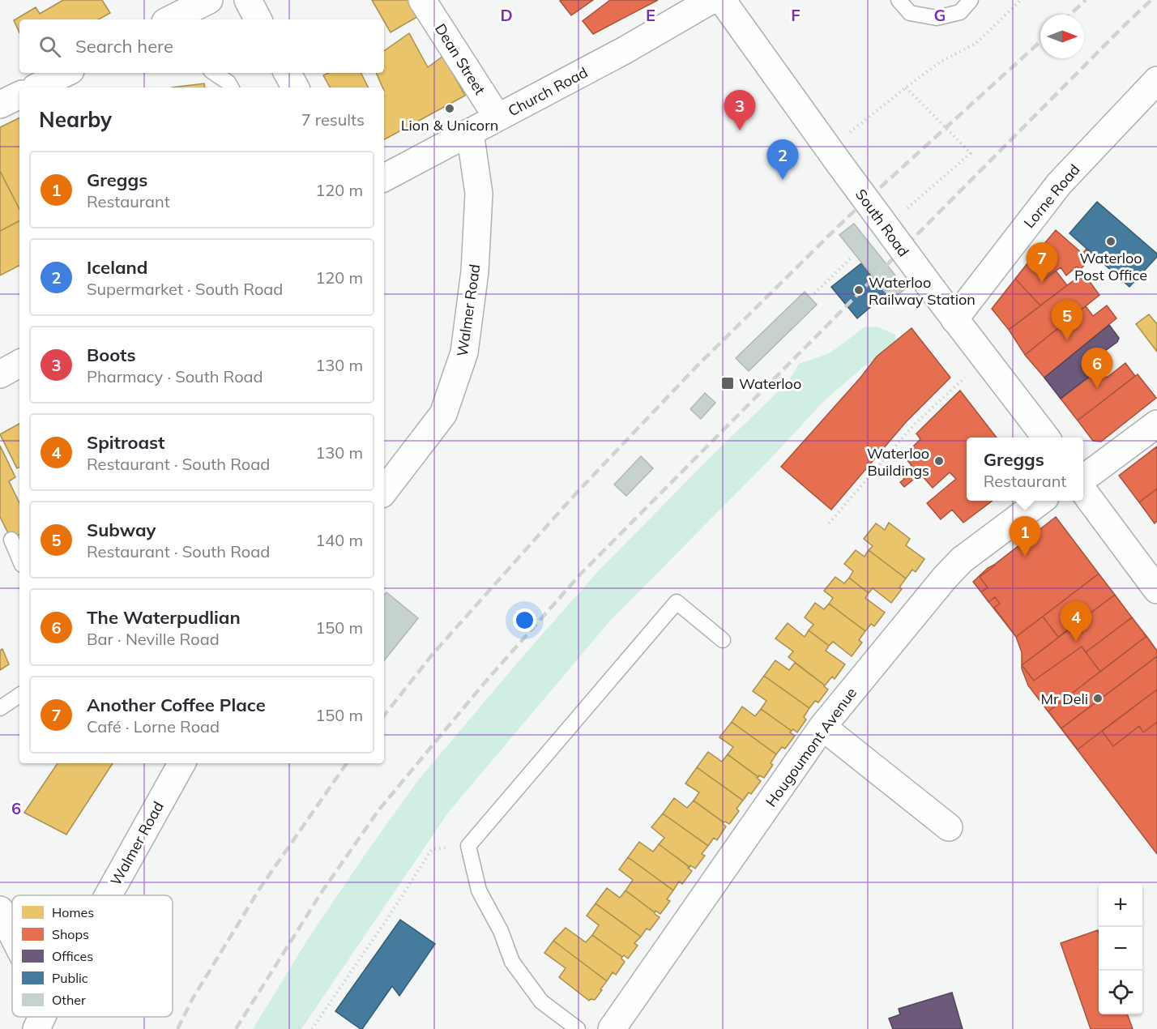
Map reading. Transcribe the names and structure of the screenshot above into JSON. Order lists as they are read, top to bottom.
{
  "streets": {
    "street": [
      "Dean Street",
      "Church Road",
      "Lorne Road",
      "South Road",
      "Walmer Road",
      "Hougoumont Avenue"
    ]
  },
  "crossings": [
    ["Dean Street", "Church Road"],
    ["Church Road", "Walmer Road"],
    ["Lorne Road", "South Road"]
  ],
  "places": {
    "other": [
      "Lion & Unicorn",
      "Waterloo Post Office",
      "Waterloo Railway Station",
      "Waterloo Buildings",
      "Mr Deli"
    ],
    "transit": ["Waterloo"]
  },
  "legend": [
    "Homes",
    "Shops",
    "Offices",
    "Public",
    "Other"
  ],
  "north": "right",
  "page": {
    "search": "Search here",
    "heading": ["Nearby", "7 results"],
    "pins": [
      "3",
      "2",
      "7",
      "5",
      "6",
      "1",
      "4"
    ],
    "list": [
      {
        "mark": "1",
        "name": "Greggs",
        "note": "Restaurant",
        "value": "120 m"
      },
      {
        "mark": "2",
        "name": "Iceland",
        "note": "Supermarket · South Road",
        "value": "120 m"
      },
      {
        "mark": "3",
        "name": "Boots",
        "note": "Pharmacy · South Road",
        "value": "130 m"
      },
      {
        "mark": "4",
        "name": "Spitroast",
        "note": "Restaurant · South Road",
        "value": "130 m"
      },
      {
        "mark": "5",
        "name": "Subway",
        "note": "Restaurant · South Road",
        "value": "140 m"
      },
      {
        "mark": "6",
        "name": "The Waterpudlian",
        "note": "Bar · Neville Road",
        "value": "150 m"
      },
      {
        "mark": "7",
        "name": "Another Coffee Place",
        "note": "Café · Lorne Road",
        "value": "150 m"
      }
    ],
    "popup": ["Greggs", "Restaurant"],
    "map_buttons": ["+", "−"]
  },
  "grid": {
    "columns": [
      "D",
      "E",
      "F",
      "G"
    ],
    "rows": ["6"]
  }
}
